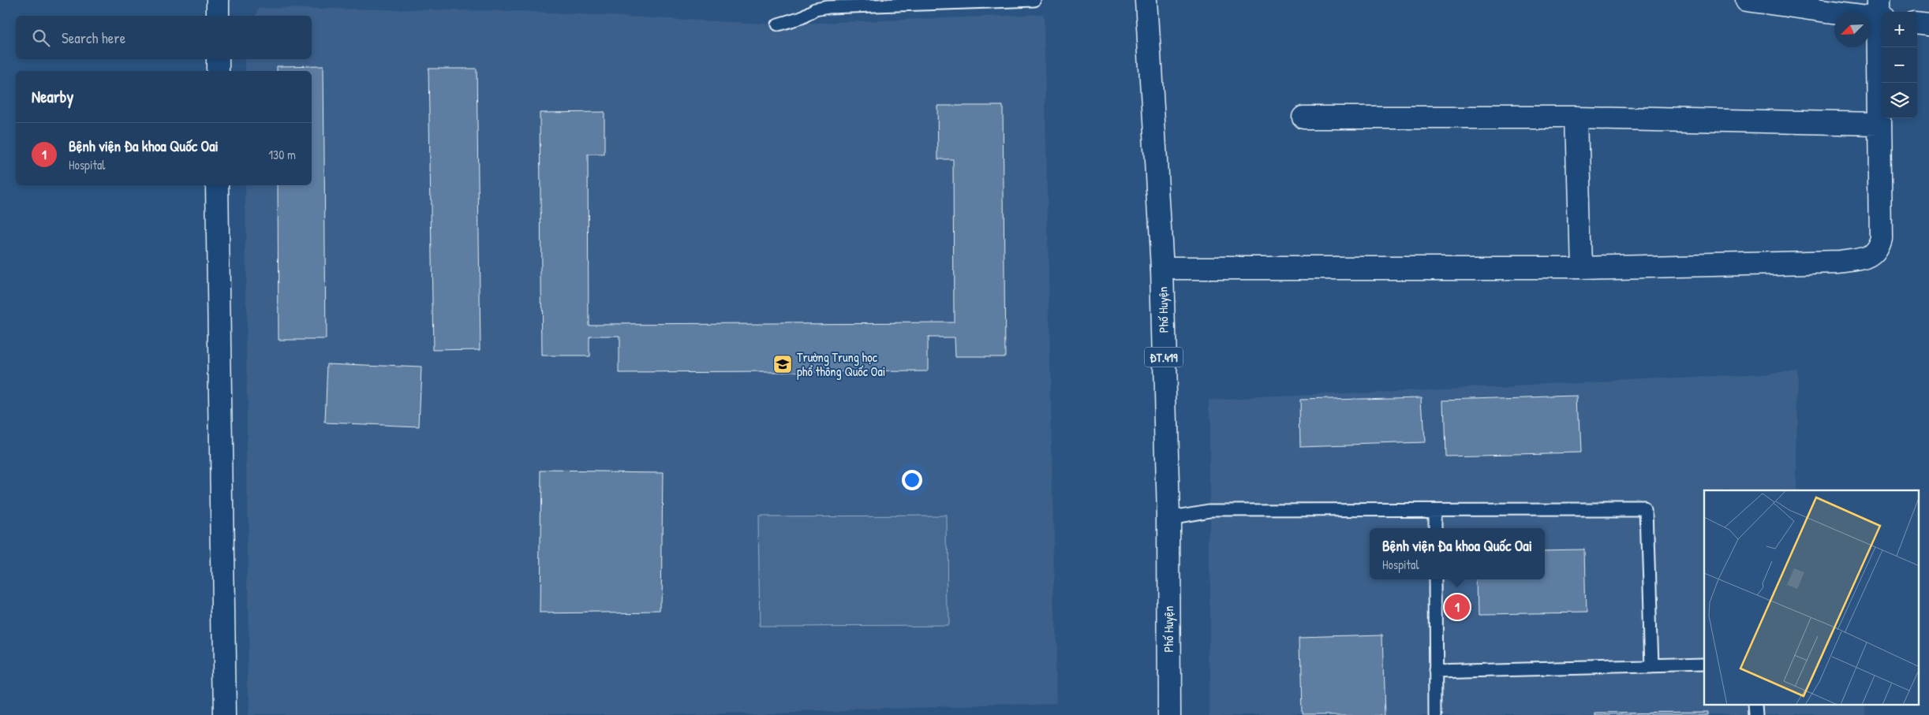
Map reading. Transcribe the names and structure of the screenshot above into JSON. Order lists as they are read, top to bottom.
{
  "streets": {
    "street": ["Phố Huyện", "ĐT.419"]
  },
  "places": {
    "school or university": ["Trường Trung học phổ thông Quốc Oai"]
  },
  "north": "bottom left",
  "page": {
    "map_buttons": ["+", "−"],
    "search": "Search here",
    "heading": "Nearby",
    "list": [
      {
        "mark": "1",
        "name": "Bệnh viện Đa khoa Quốc Oai",
        "note": "Hospital",
        "value": "130 m"
      }
    ],
    "popup": ["Bệnh viện Đa khoa Quốc Oai", "Hospital"],
    "pins": "1"
  }
}
